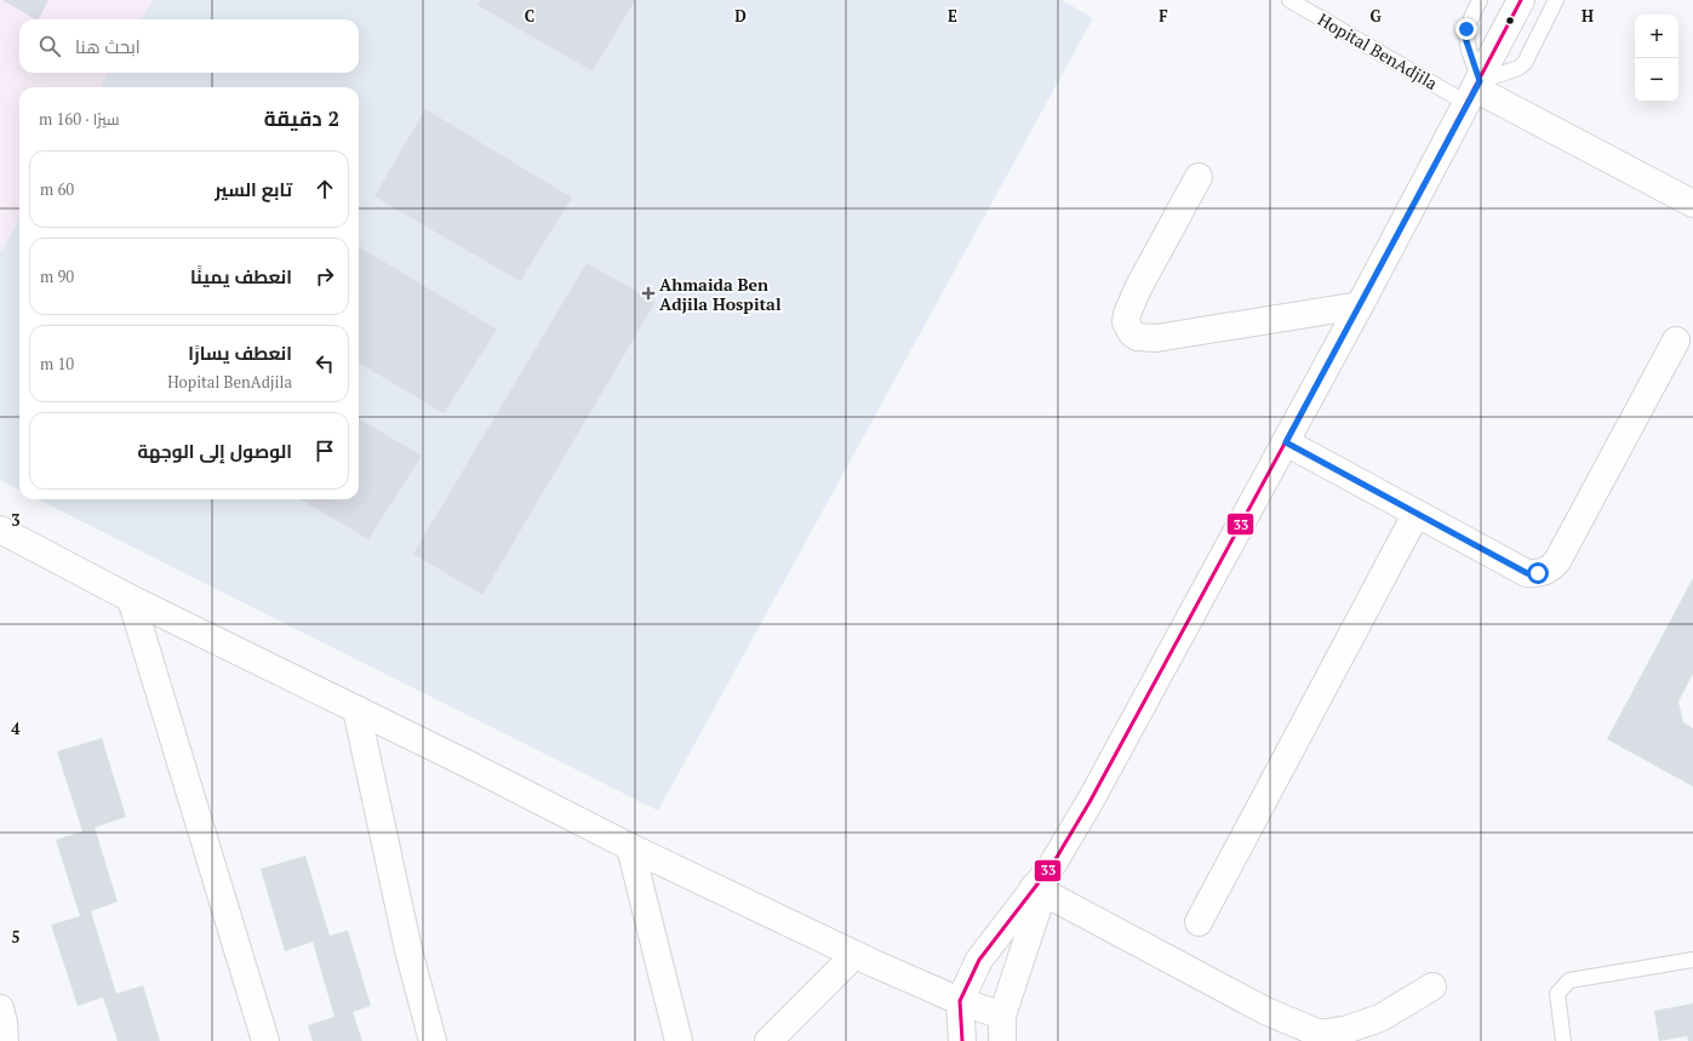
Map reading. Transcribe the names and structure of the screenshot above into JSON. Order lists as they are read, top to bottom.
{
  "streets": {
    "lane": ["Hopital BenAdjila"]
  },
  "places": {
    "health": ["Ahmaida Ben Adjila Hospital"]
  },
  "lines": ["transit line 33"],
  "page": {
    "map_buttons": ["+", "−"],
    "search": "ابحث هنا",
    "heading": ["2 دقيقة", "سيرًا · 160 m"],
    "list": [
      ["تابع السير", "60 m"],
      ["انعطف يمينًا", "90 m"],
      ["انعطف يسارًا", "Hopital BenAdjila", "10 m"],
      "الوصول إلى الوجهة"
    ]
  },
  "grid": {
    "columns": [
      "C",
      "D",
      "E",
      "F",
      "G",
      "H"
    ],
    "rows": ["3", "4", "5"]
  }
}
